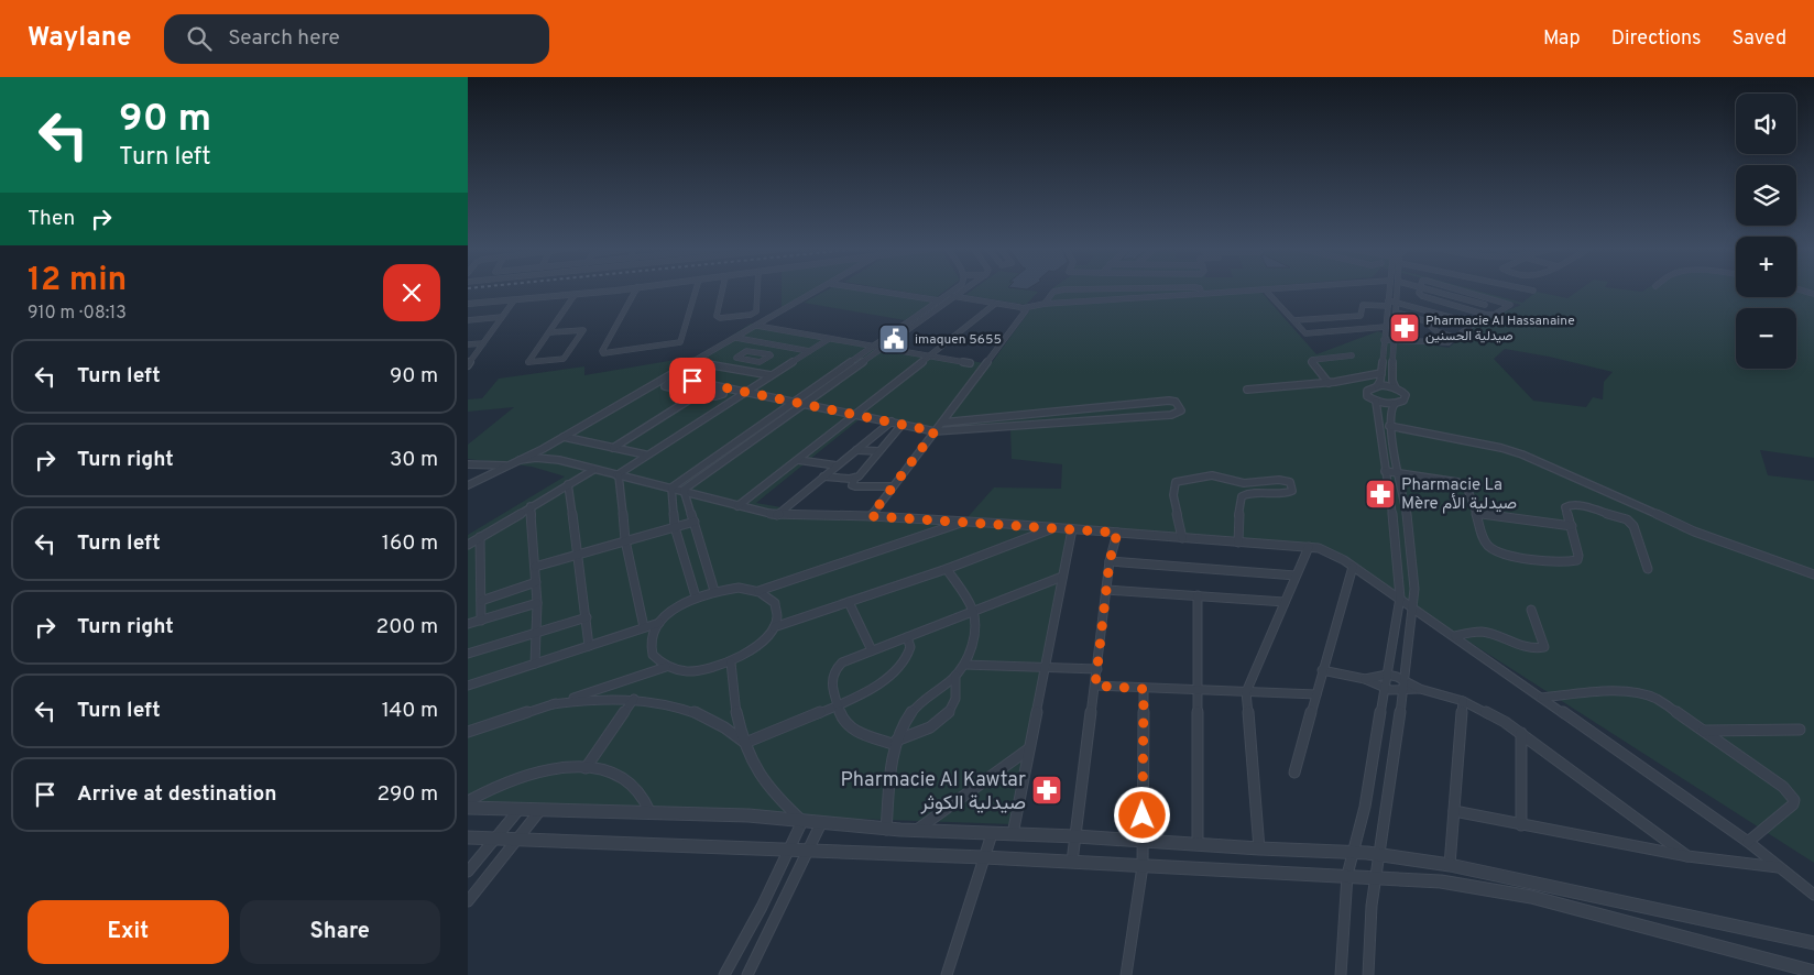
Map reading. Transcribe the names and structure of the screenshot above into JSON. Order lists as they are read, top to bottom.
{
  "places": {
    "pharmacy": ["Pharmacie Al Hassanaine صيدلية الحسنين", "Pharmacie La Mère صيدلية الأم", "Pharmacie Al Kawtar صيدلية الكوثر"],
    "public building": ["imaquen 5655"]
  },
  "page": {
    "header": "Waylane",
    "search": "Search here",
    "nav": ["Map", "Directions", "Saved"],
    "turn": ["90 m", "Turn left"],
    "map_buttons": ["+", "−"],
    "then": "Then",
    "heading": ["12 min", "910 m · 08:13"],
    "list": [
      {
        "name": "Turn left",
        "value": "90 m"
      },
      {
        "name": "Turn right",
        "value": "30 m"
      },
      {
        "name": "Turn left",
        "value": "160 m"
      },
      {
        "name": "Turn right",
        "value": "200 m"
      },
      {
        "name": "Turn left",
        "value": "140 m"
      },
      {
        "name": "Arrive at destination",
        "value": "290 m"
      }
    ],
    "buttons": ["Exit", "Share"]
  }
}
